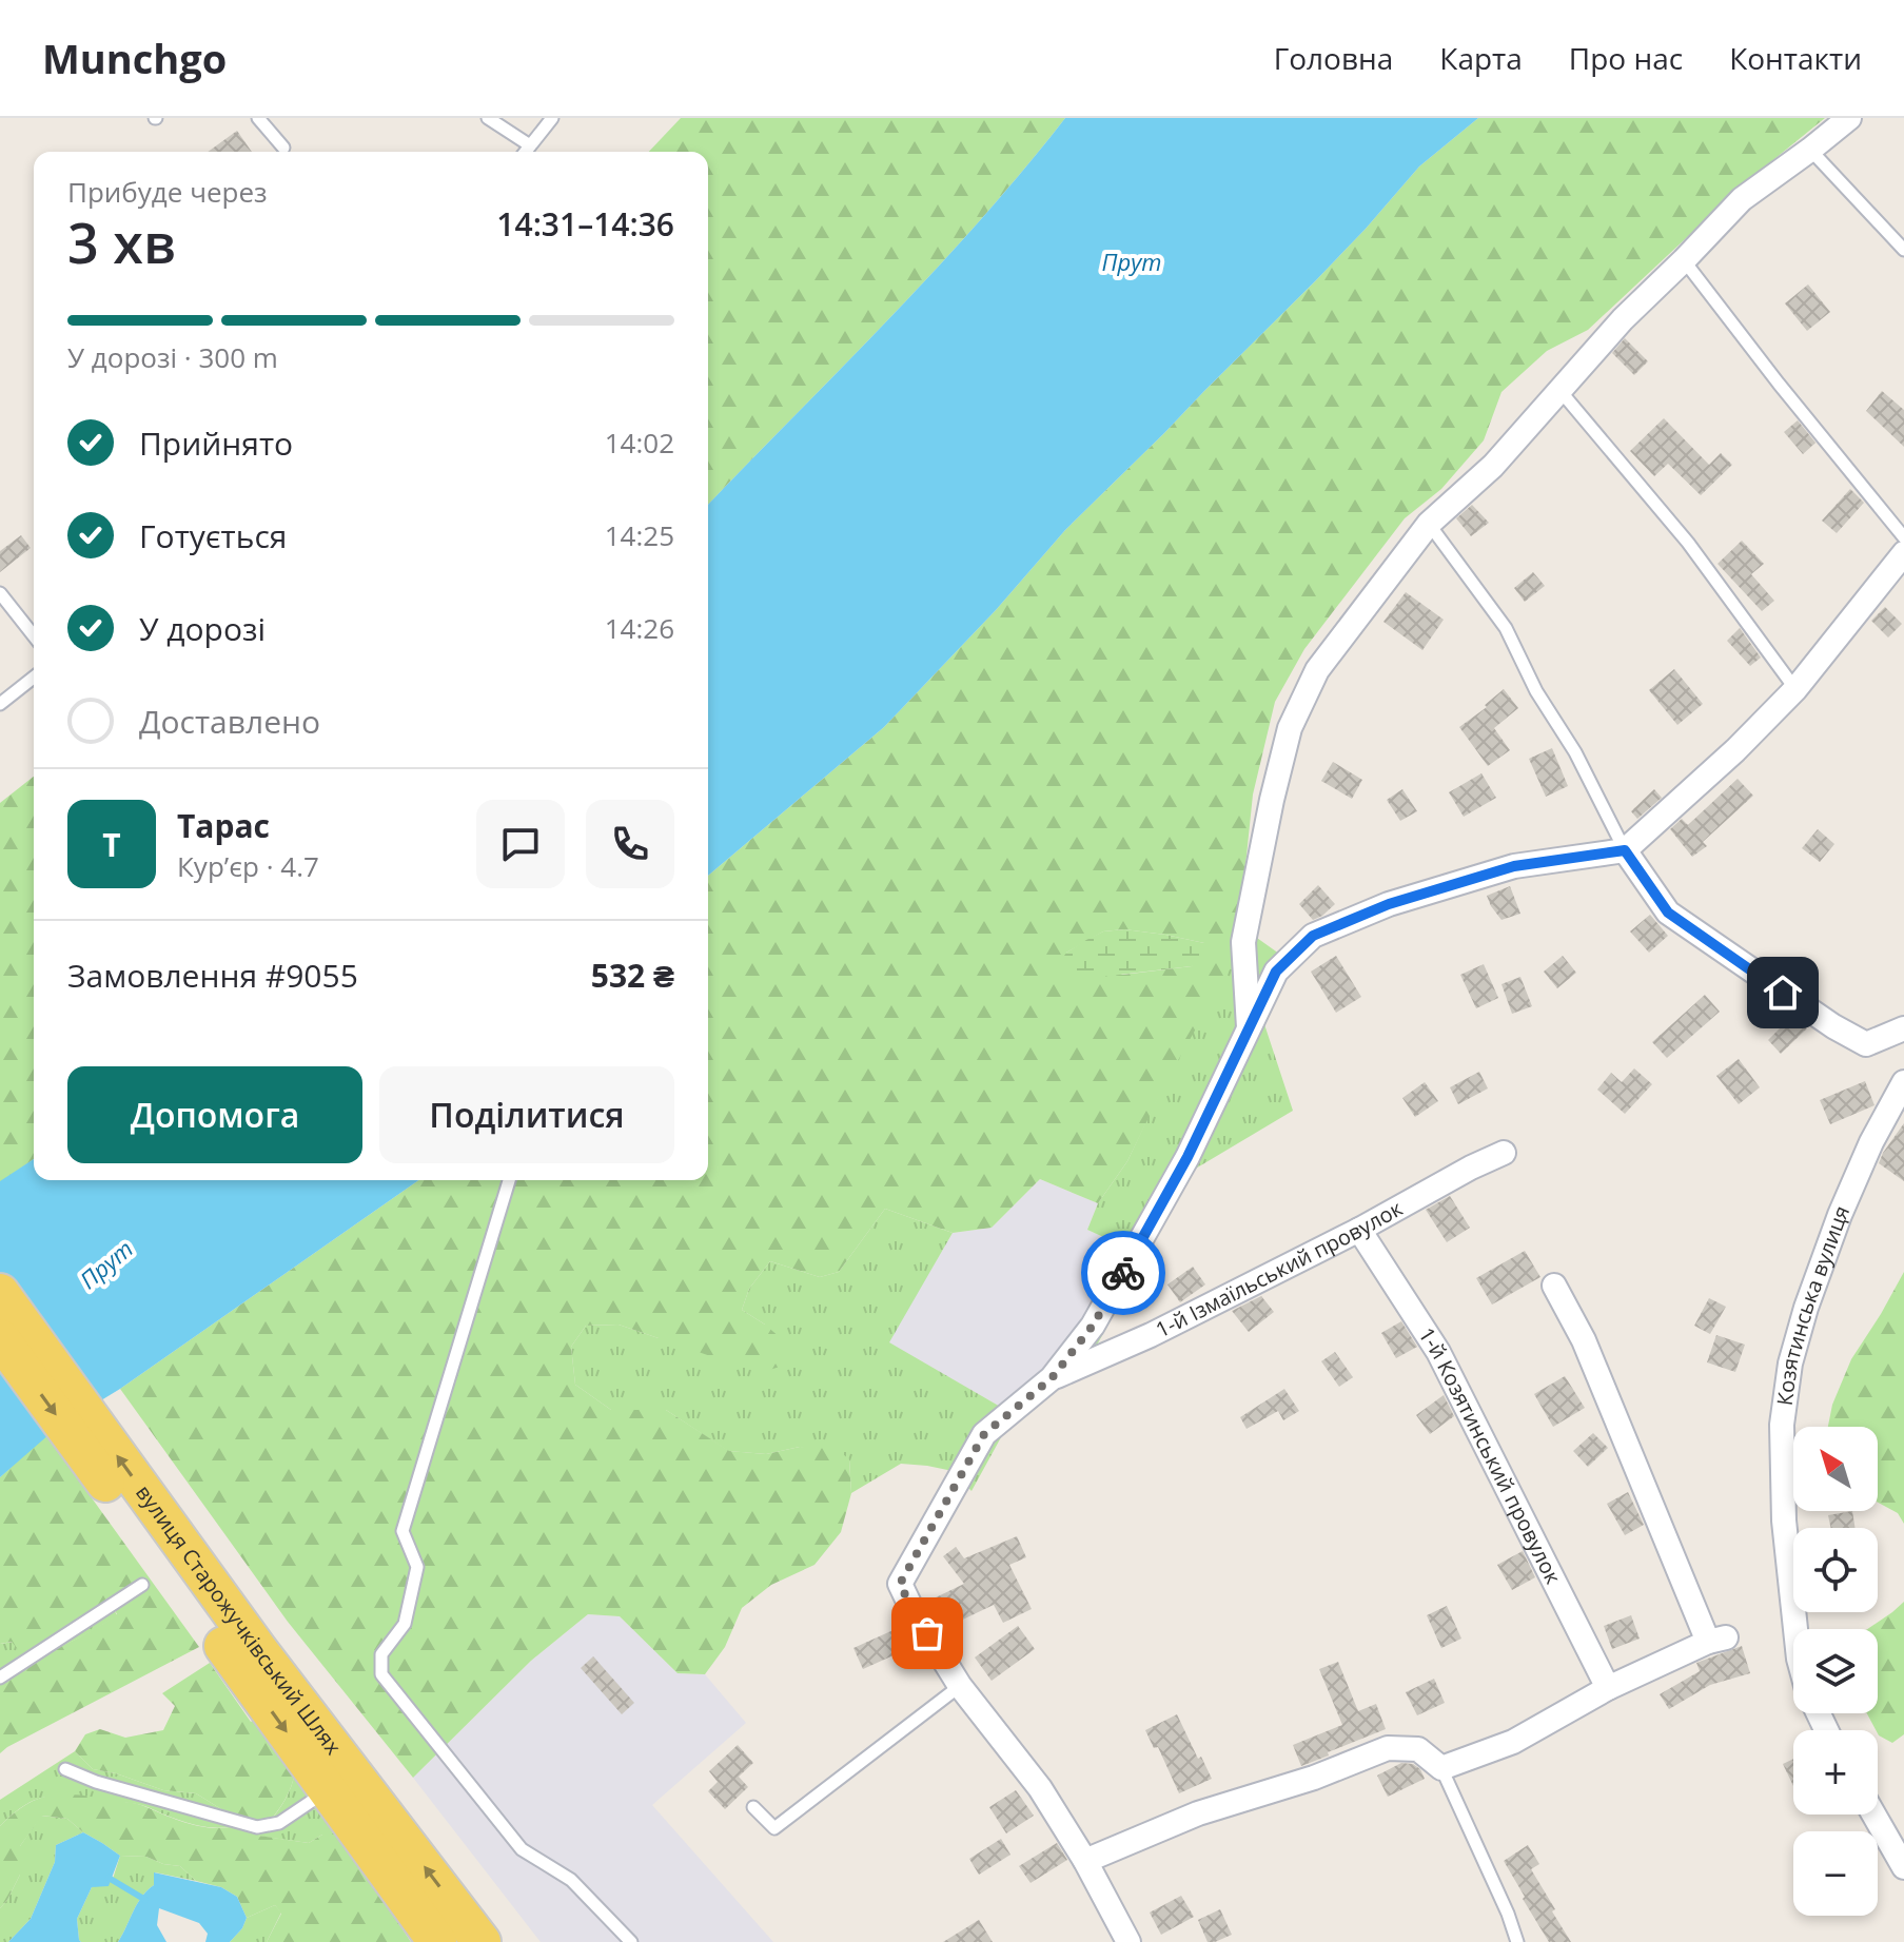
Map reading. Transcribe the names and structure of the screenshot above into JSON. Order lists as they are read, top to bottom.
{
  "streets": {
    "main road": ["вулиця Старожучківський Шлях"],
    "street": ["1-й Ізмаїльський провулок", "Козятинська вулиця", "1-й Козятинський провулок"]
  },
  "crossings": [
    ["1-й Ізмаїльський провулок", "1-й Козятинський провулок"]
  ],
  "water": ["Прут"],
  "north": "top left",
  "page": {
    "header": "Munchgo",
    "nav": [
      "Головна",
      "Карта",
      "Про нас",
      "Контакти"
    ],
    "heading": ["3 хв", "Прибуде через", "14:31–14:36"],
    "panel": [
      "Тарас",
      "Кур’єр · 4.7",
      "Замовлення #9055",
      "532 ₴"
    ],
    "bar": "У дорозі · 300 m",
    "list": [
      ["Прийнято", "14:02"],
      ["Готується", "14:25"],
      ["У дорозі", "14:26"],
      "Доставлено"
    ],
    "round": "Т",
    "buttons": ["Допомога", "Поділитися"],
    "map_buttons": ["+", "−"]
  }
}
